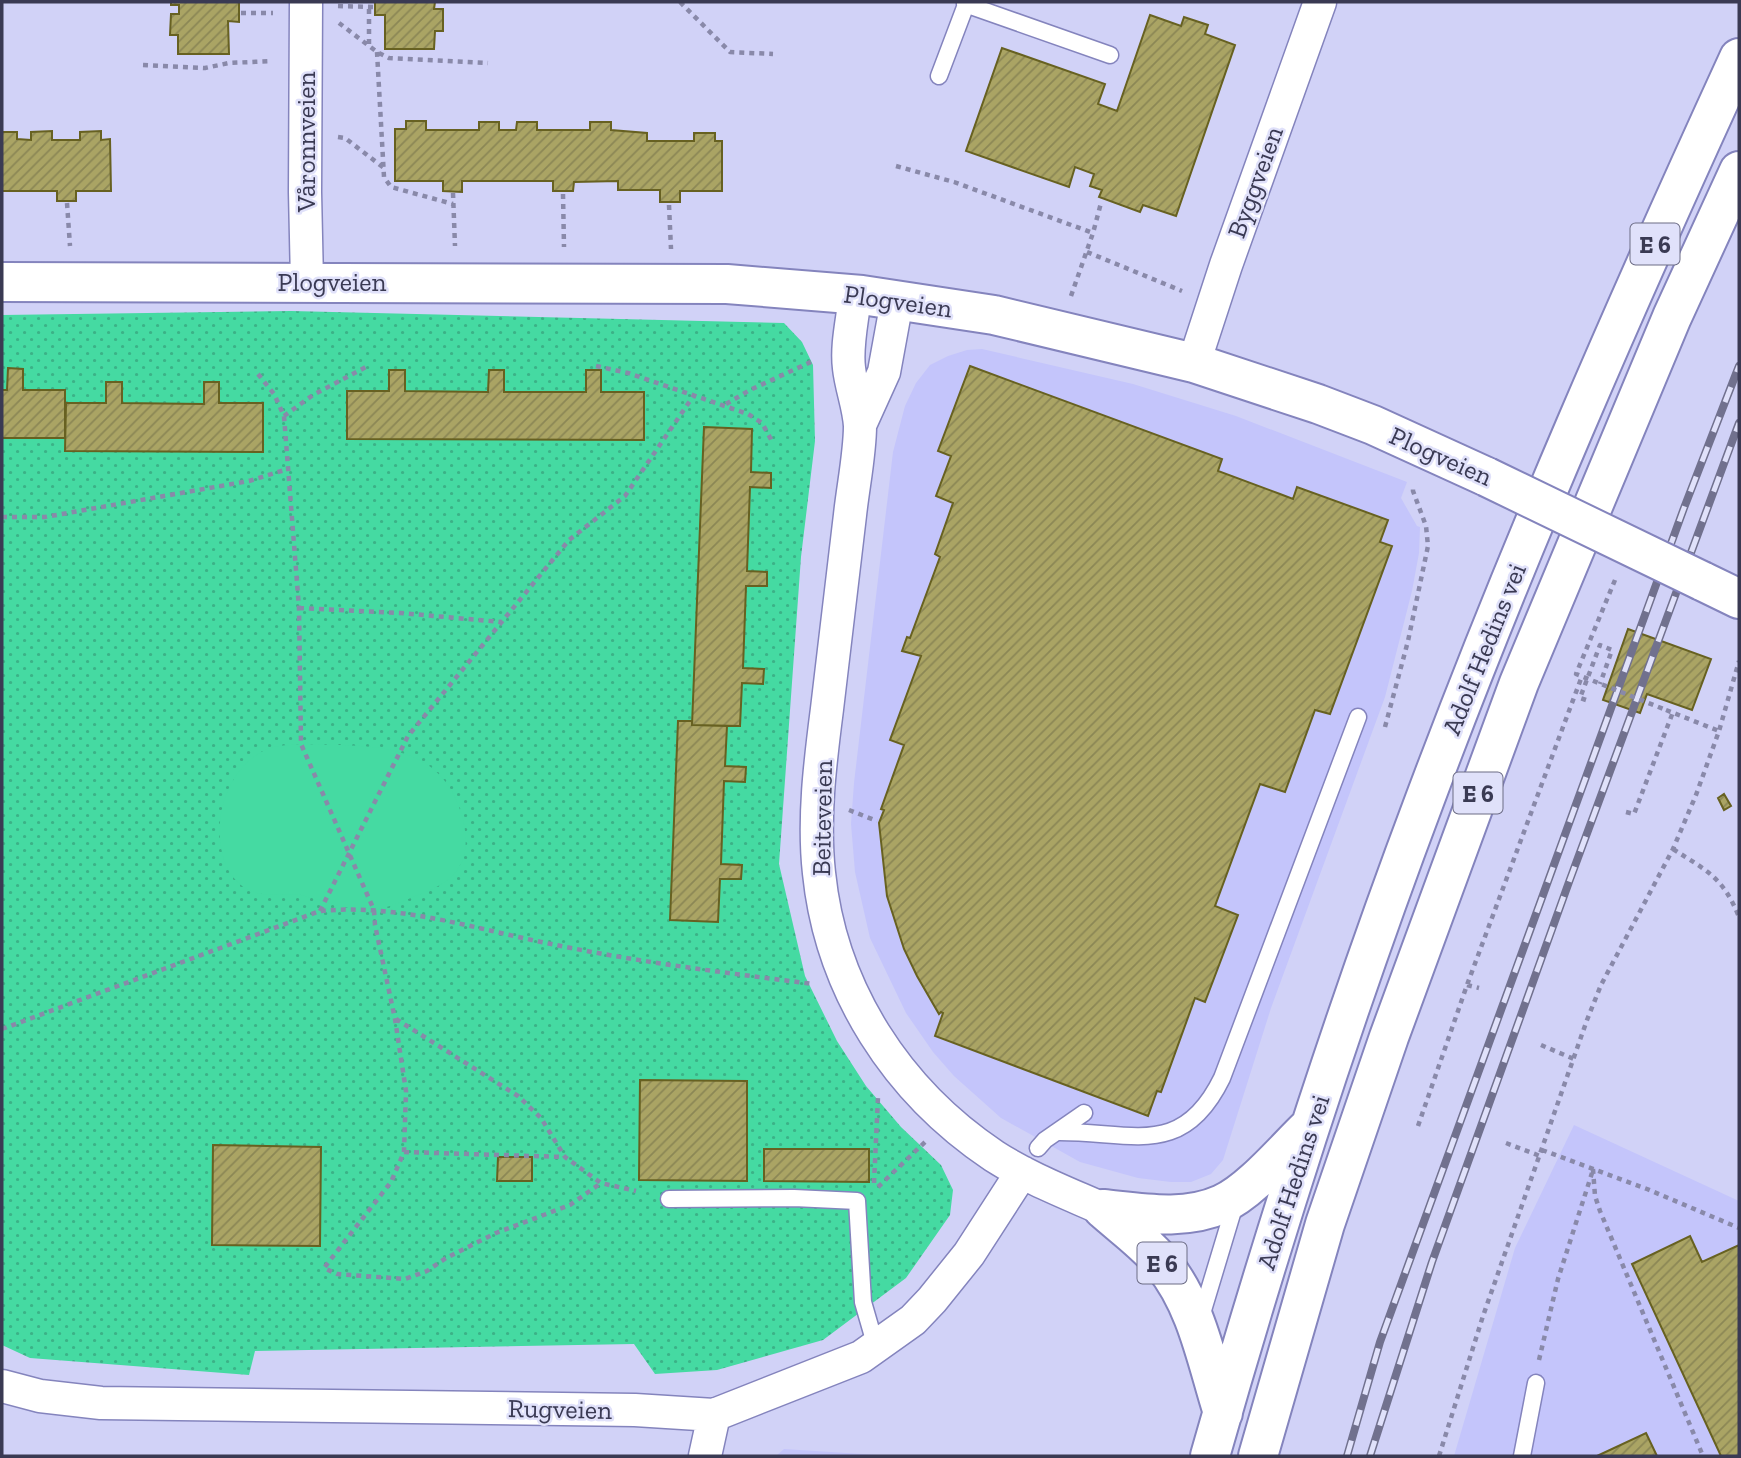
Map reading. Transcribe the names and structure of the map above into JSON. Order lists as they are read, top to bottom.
{
  "streets": {
    "main road": ["E 6", "Plogveien", "Adolf Hedins vei"],
    "street": [
      "Våronnveien",
      "Byggveien",
      "Beiteveien",
      "Rugveien"
    ]
  },
  "crossings": [
    ["Våronnveien", "Plogveien"],
    ["Byggveien", "Plogveien"],
    ["E 6", "Adolf Hedins vei"],
    ["E 6", "Beiteveien"],
    ["Plogveien", "Beiteveien"],
    ["Beiteveien", "Rugveien"]
  ]
}
